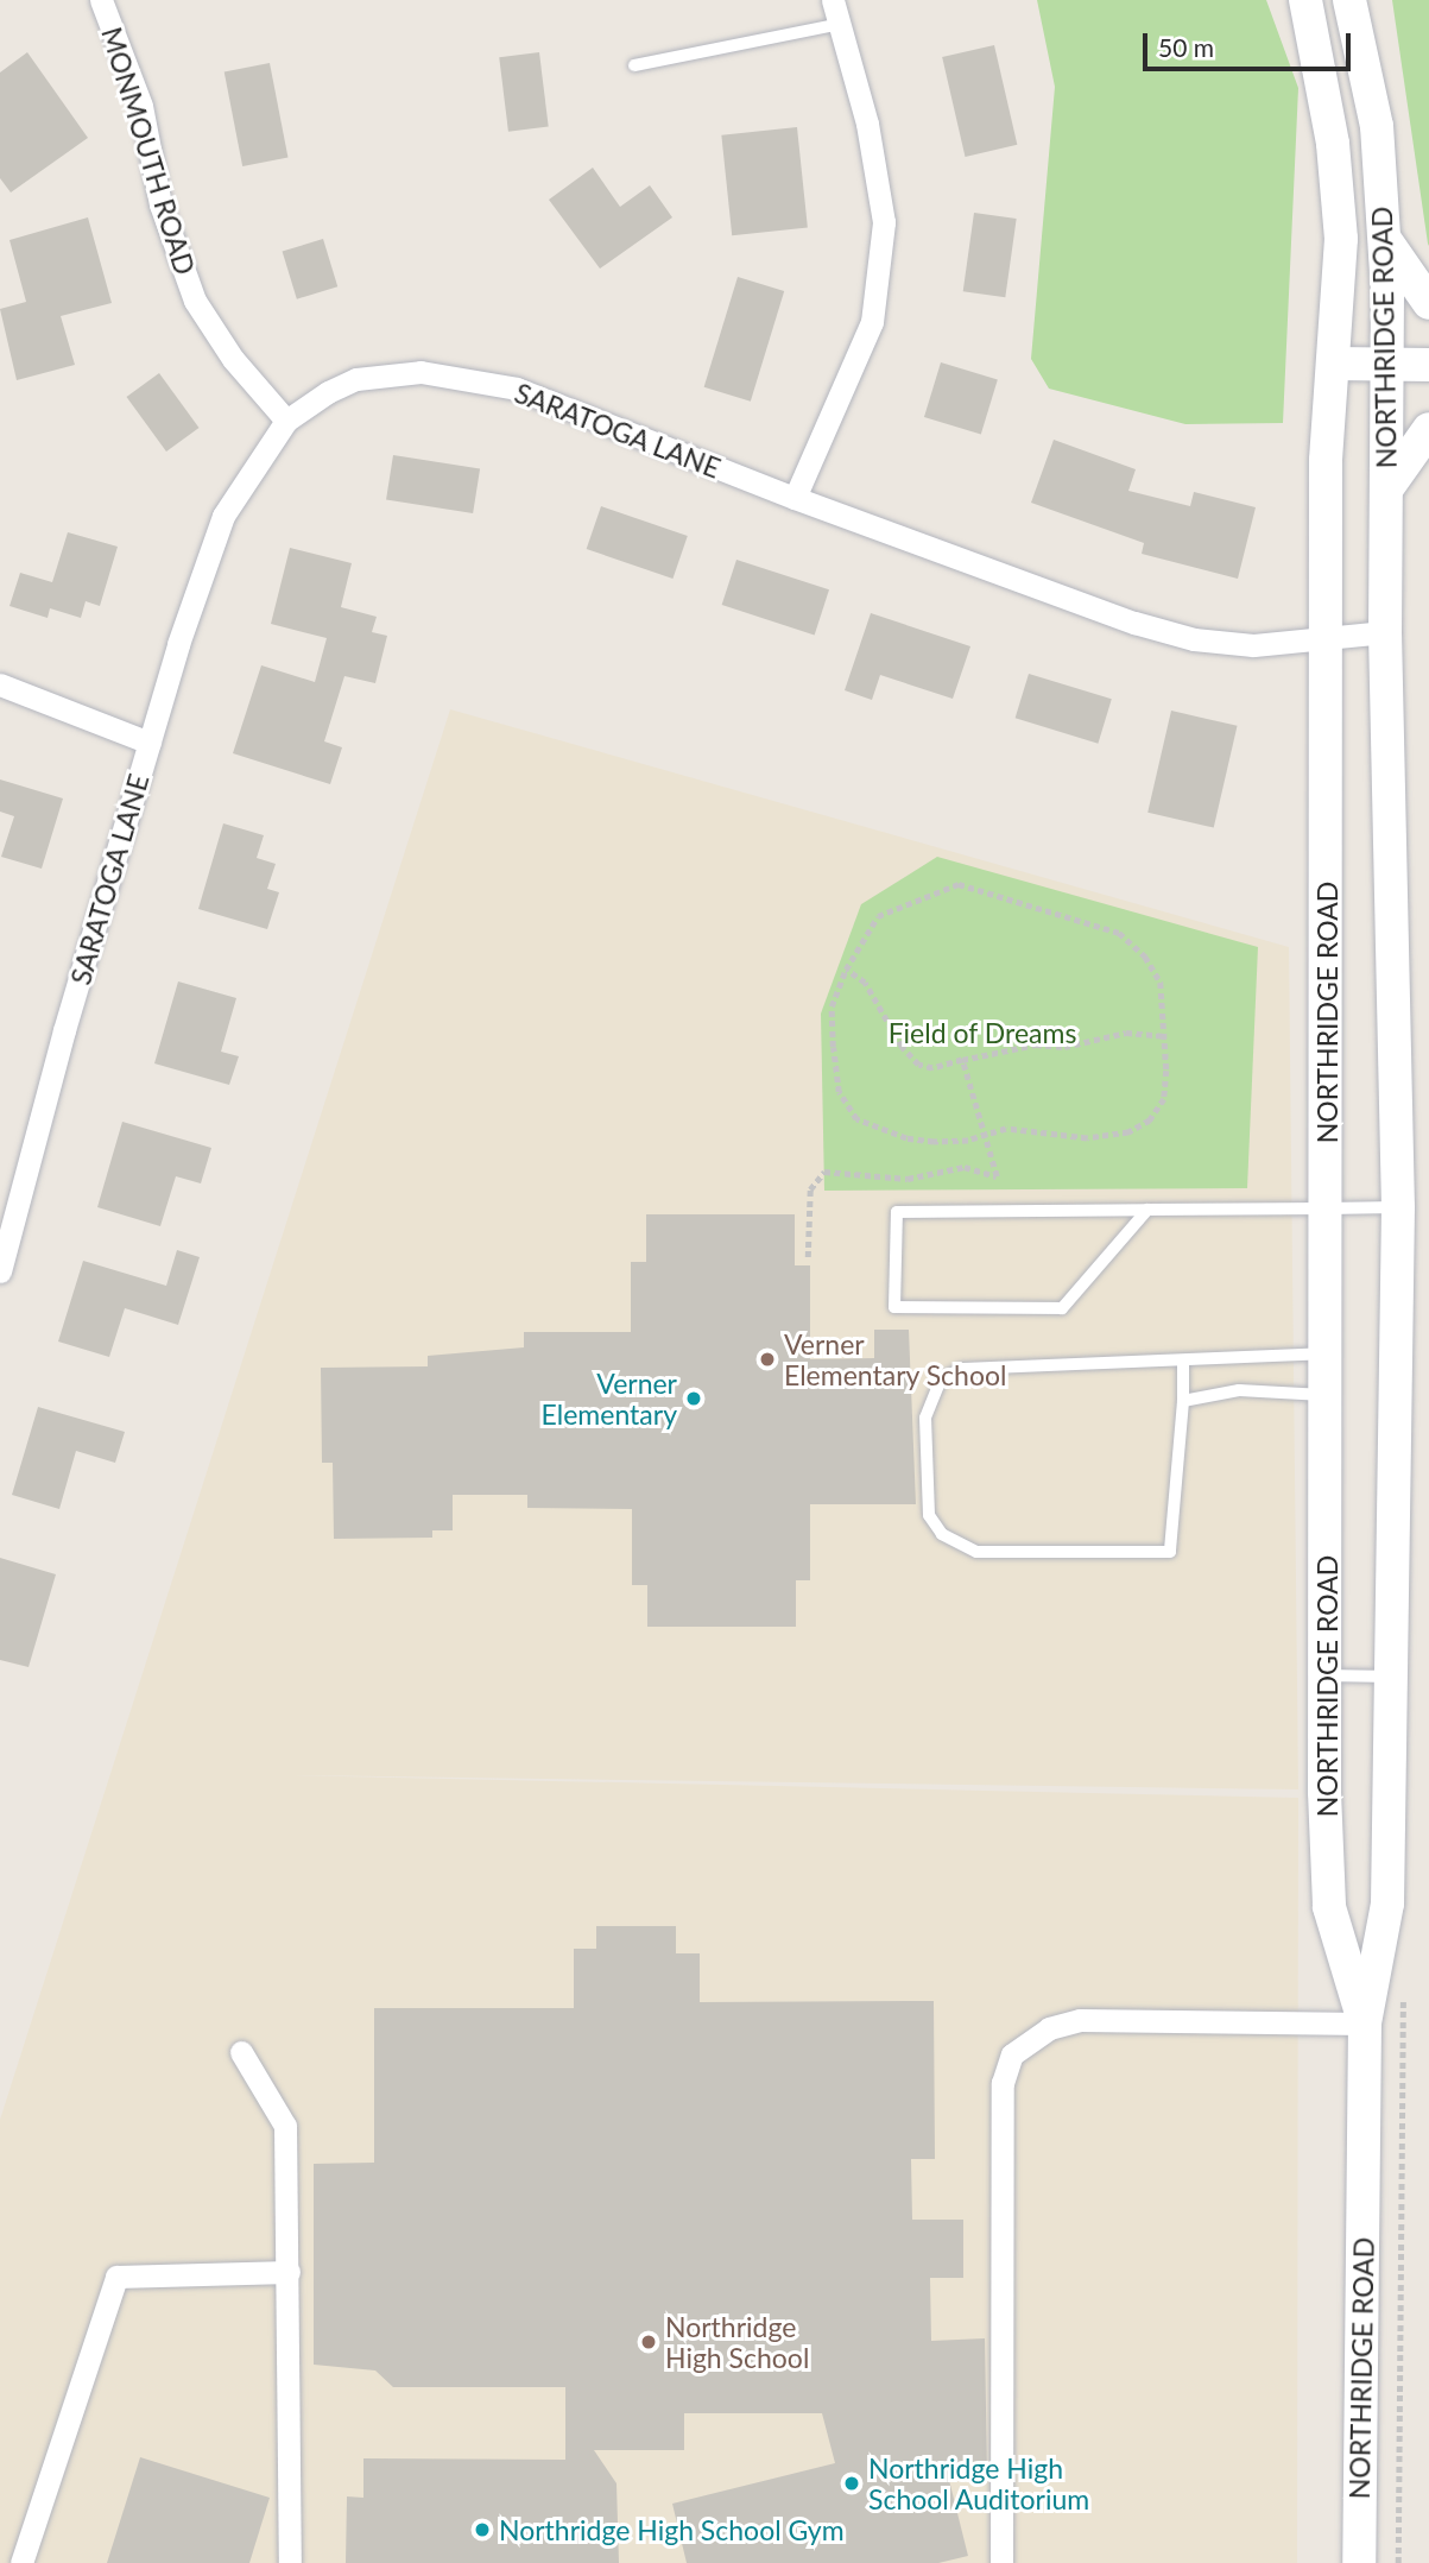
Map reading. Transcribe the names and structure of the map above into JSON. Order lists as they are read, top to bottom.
{
  "streets": {
    "main road": ["NORTHRIDGE ROAD"],
    "street": ["MONMOUTH ROAD", "SARATOGA LANE"]
  },
  "crossings": [
    ["MONMOUTH ROAD", "SARATOGA LANE"],
    ["NORTHRIDGE ROAD", "SARATOGA LANE"]
  ],
  "parks": ["Field of Dreams"],
  "places": [
    "Verner Elementary School",
    "Verner Elementary",
    "Northridge High School",
    "Northridge High School Auditorium",
    "Northridge High School Gym"
  ],
  "scale_bar": "50 m"
}
